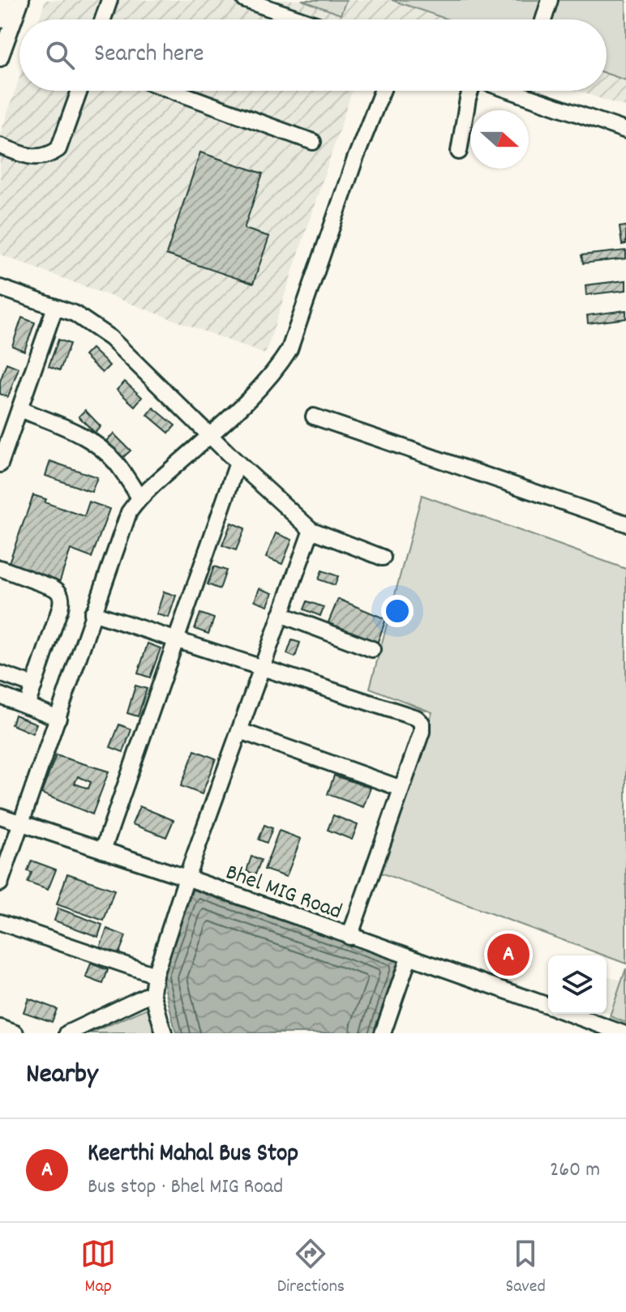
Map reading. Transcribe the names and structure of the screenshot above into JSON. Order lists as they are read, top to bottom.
{
  "streets": {
    "street": ["Bhel MIG Road"]
  },
  "north": "right",
  "page": {
    "search": "Search here",
    "pins": "A",
    "heading": "Nearby",
    "list": [
      {
        "mark": "A",
        "name": "Keerthi Mahal Bus Stop",
        "note": "Bus stop · Bhel MIG Road",
        "value": "260 m"
      }
    ],
    "nav": ["Map", "Directions", "Saved"]
  }
}
